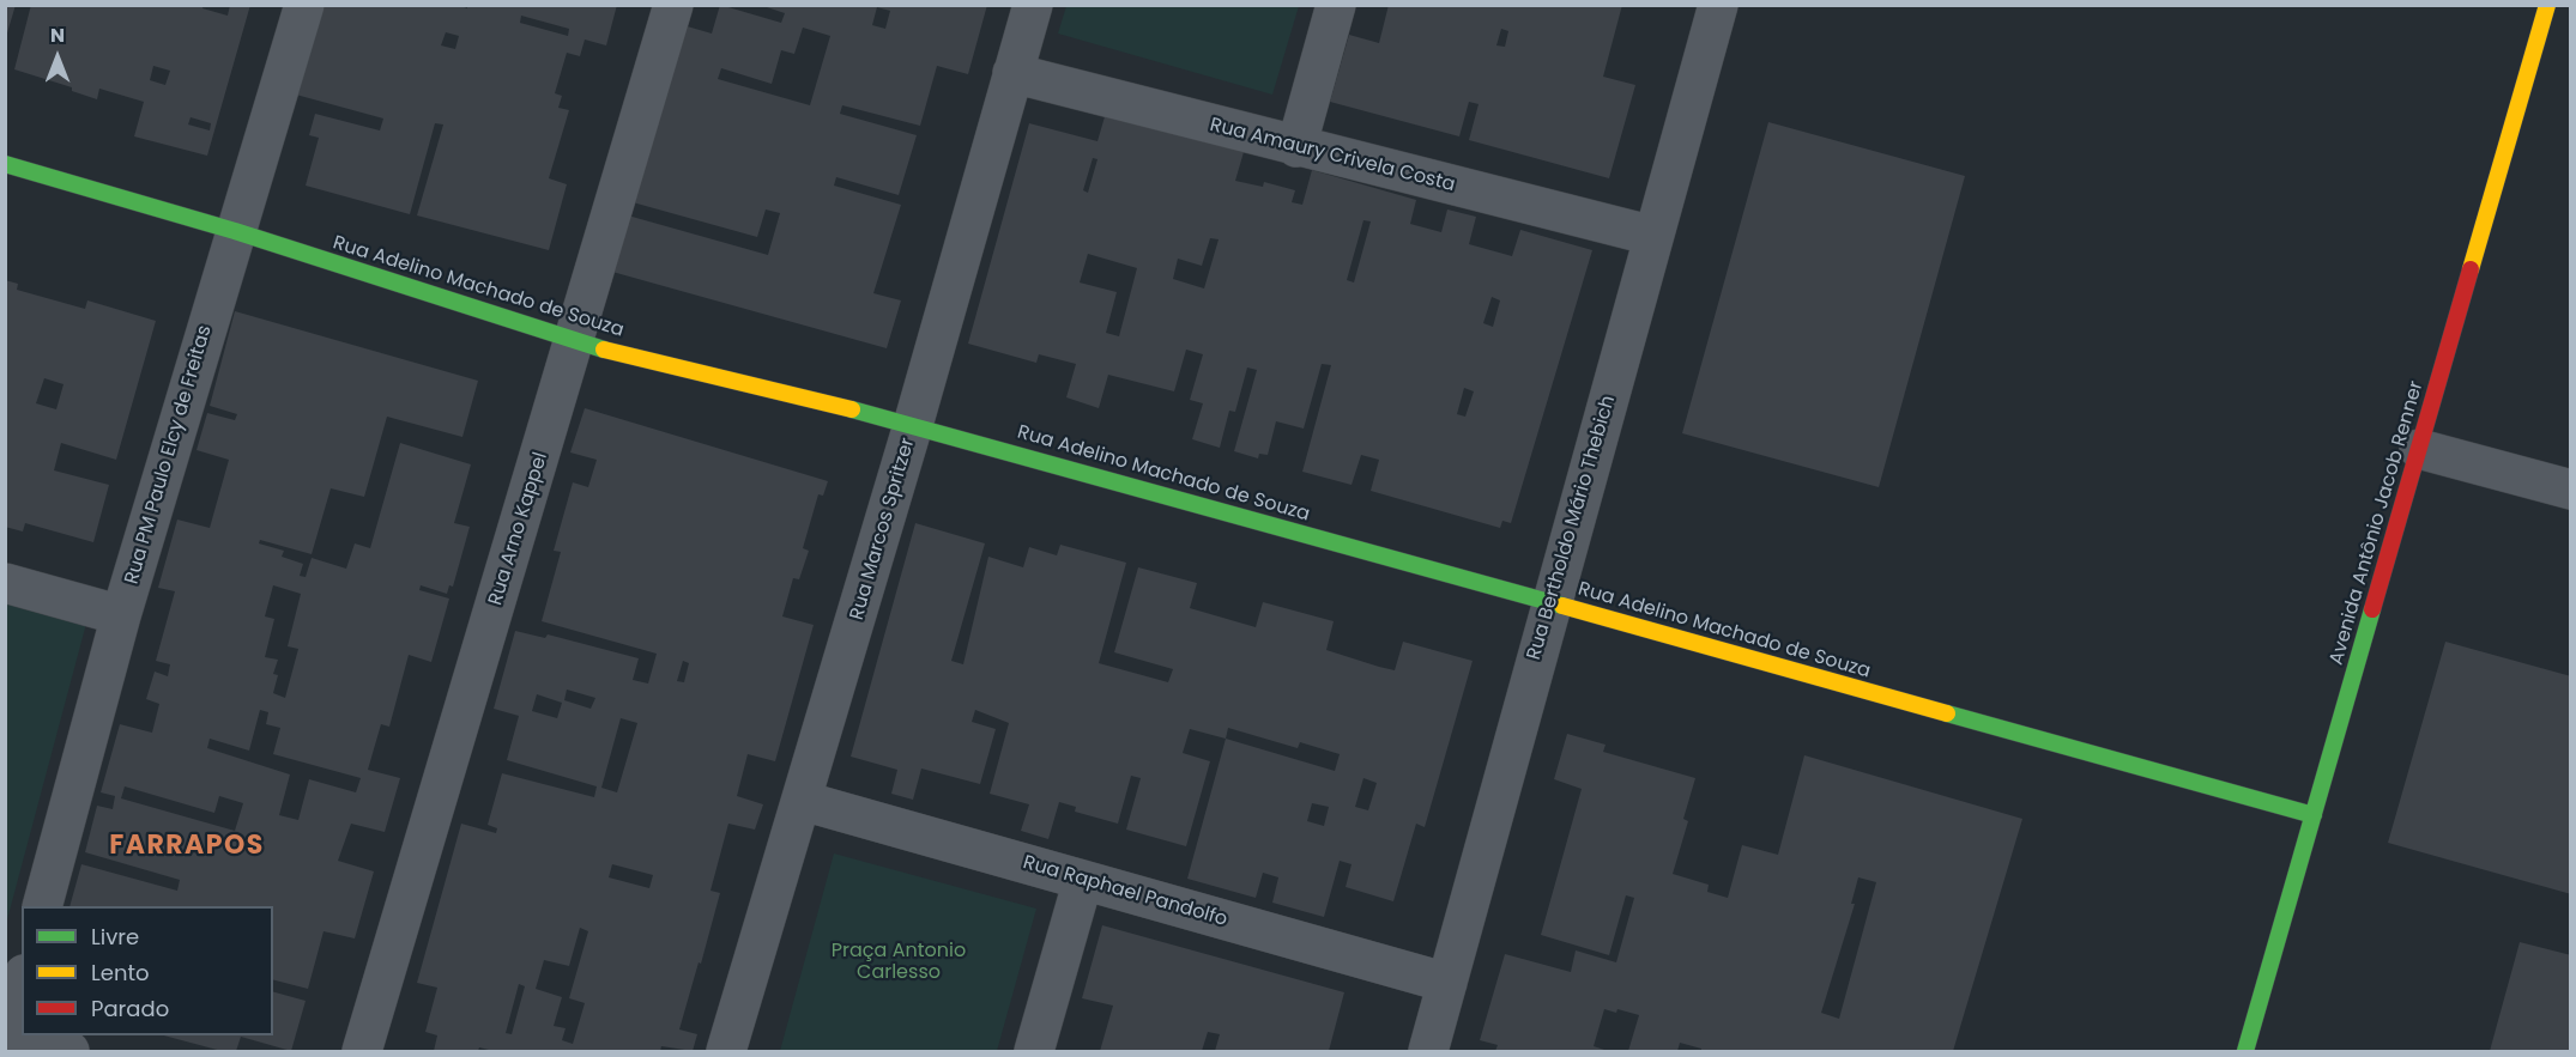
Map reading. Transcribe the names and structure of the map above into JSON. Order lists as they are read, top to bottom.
{
  "streets": {
    "street": [
      "Rua Amaury Crivela Costa",
      "Rua Adelino Machado de Souza",
      "Rua PM Paulo Elcy de Freitas",
      "Avenida Antônio Jacob Renner",
      "Rua Bertholdo Mário Thebich",
      "Rua Arno Kappel",
      "Rua Marcos Spritzer",
      "Rua Raphael Pandolfo"
    ]
  },
  "crossings": [
    ["Rua Amaury Crivela Costa", "Rua Bertholdo Mário Thebich"],
    ["Rua Amaury Crivela Costa", "Rua Marcos Spritzer"],
    ["Rua Adelino Machado de Souza", "Rua PM Paulo Elcy de Freitas"],
    ["Rua Adelino Machado de Souza", "Avenida Antônio Jacob Renner"],
    ["Rua Adelino Machado de Souza", "Rua Bertholdo Mário Thebich"],
    ["Rua Adelino Machado de Souza", "Rua Arno Kappel"],
    ["Rua Adelino Machado de Souza", "Rua Marcos Spritzer"],
    ["Rua Bertholdo Mário Thebich", "Rua Raphael Pandolfo"],
    ["Rua Marcos Spritzer", "Rua Raphael Pandolfo"]
  ],
  "districts": ["FARRAPOS"],
  "parks": ["Praça Antonio Carlesso"],
  "legend": ["Livre", "Lento", "Parado"],
  "north": "top"
}
